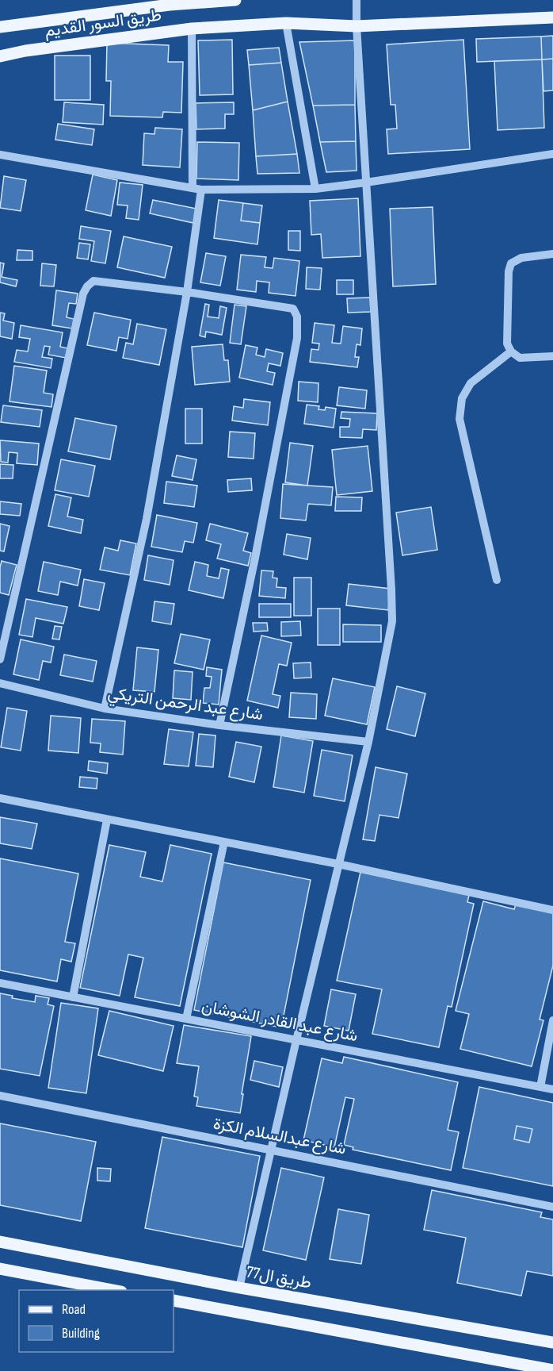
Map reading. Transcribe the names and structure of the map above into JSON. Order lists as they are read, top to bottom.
{
  "streets": {
    "main road": ["طريق السور القديم", "طريق ال77"],
    "street": ["شارع عبد الرحمن التريكي", "شارع عبد القادر الشوشان", "شارع عبدالسلام الكزة"]
  },
  "legend": ["Road", "Building"]
}
